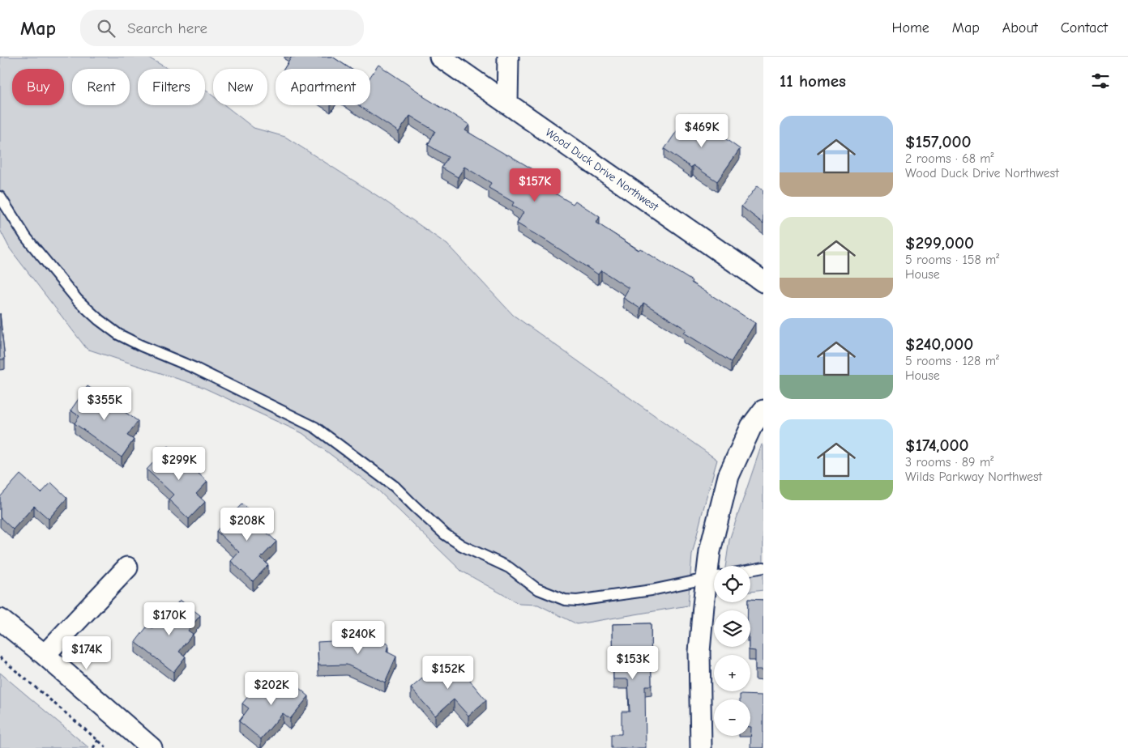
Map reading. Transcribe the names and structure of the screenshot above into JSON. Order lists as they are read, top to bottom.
{
  "streets": {
    "street": ["Wood Duck Drive Northwest"]
  },
  "page": {
    "header": "Map",
    "search": "Search here",
    "nav": [
      "Home",
      "Map",
      "About",
      "Contact"
    ],
    "heading": "11 homes",
    "chip": [
      "Buy",
      "Rent",
      "Filters",
      "New",
      "Apartment"
    ],
    "list": [
      {
        "name": "$157,000",
        "note": "2 rooms · 68 m² · Wood Duck Drive Northwest"
      },
      {
        "name": "$299,000",
        "note": "5 rooms · 158 m² · House"
      },
      {
        "name": "$240,000",
        "note": "5 rooms · 128 m² · House"
      },
      {
        "name": "$174,000",
        "note": "3 rooms · 89 m² · Wilds Parkway Northwest"
      }
    ],
    "price": [
      "$469K",
      "$157K",
      "$355K",
      "$299K",
      "$208K",
      "$170K",
      "$240K",
      "$174K",
      "$153K",
      "$152K",
      "$202K"
    ],
    "map_buttons": ["+", "−"]
  }
}
